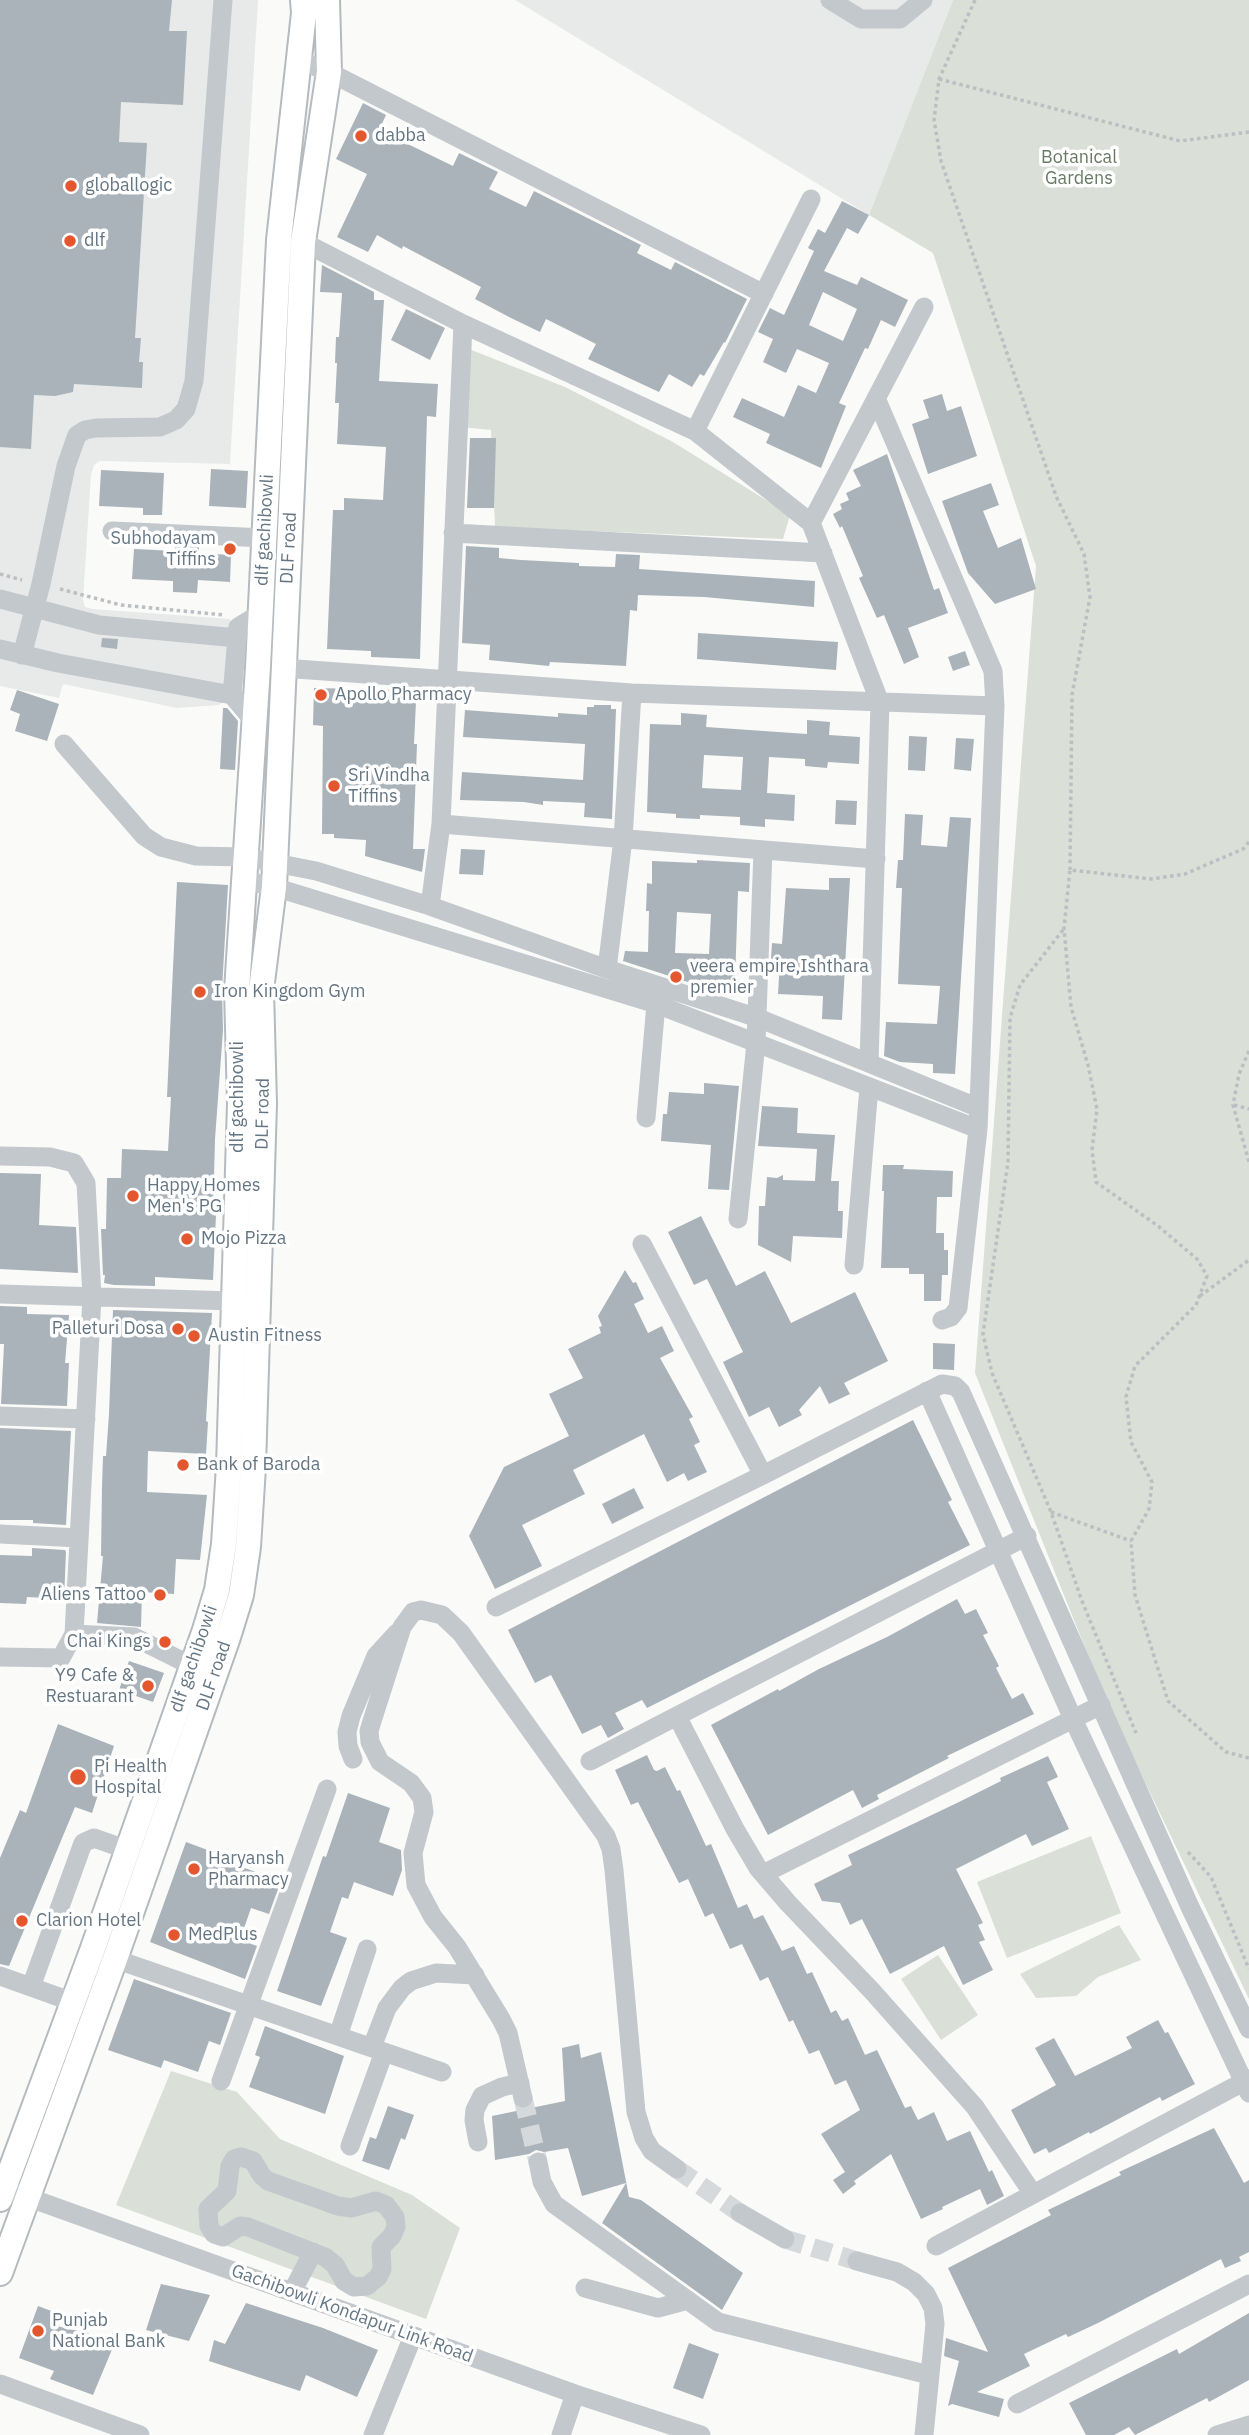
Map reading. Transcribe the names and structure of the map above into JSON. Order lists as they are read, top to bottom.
{
  "streets": {
    "main road": ["dlf gachibowli", "DLF road"],
    "street": ["Gachibowli Kondapur Link Road"]
  },
  "crossings": [
    ["dlf gachibowli", "DLF road"],
    ["dlf gachibowli", "Gachibowli Kondapur Link Road"],
    ["DLF road", "Gachibowli Kondapur Link Road"]
  ],
  "parks": ["Botanical Gardens"],
  "places": [
    "dabba",
    "globallogic",
    "dlf",
    "Subhodayam Tiffins",
    "Apollo Pharmacy",
    "Sri Vindha Tiffins",
    "veera empire,Ishthara premier",
    "Iron Kingdom Gym",
    "Happy Homes Men's PG",
    "Mojo Pizza",
    "Palleturi Dosa",
    "Austin Fitness",
    "Bank of Baroda",
    "Aliens Tattoo",
    "Chai Kings",
    "Y9 Cafe & Restuarant",
    "Pi Health Hospital",
    "Haryansh Pharmacy",
    "Clarion Hotel",
    "MedPlus",
    "Punjab National Bank"
  ]
}
